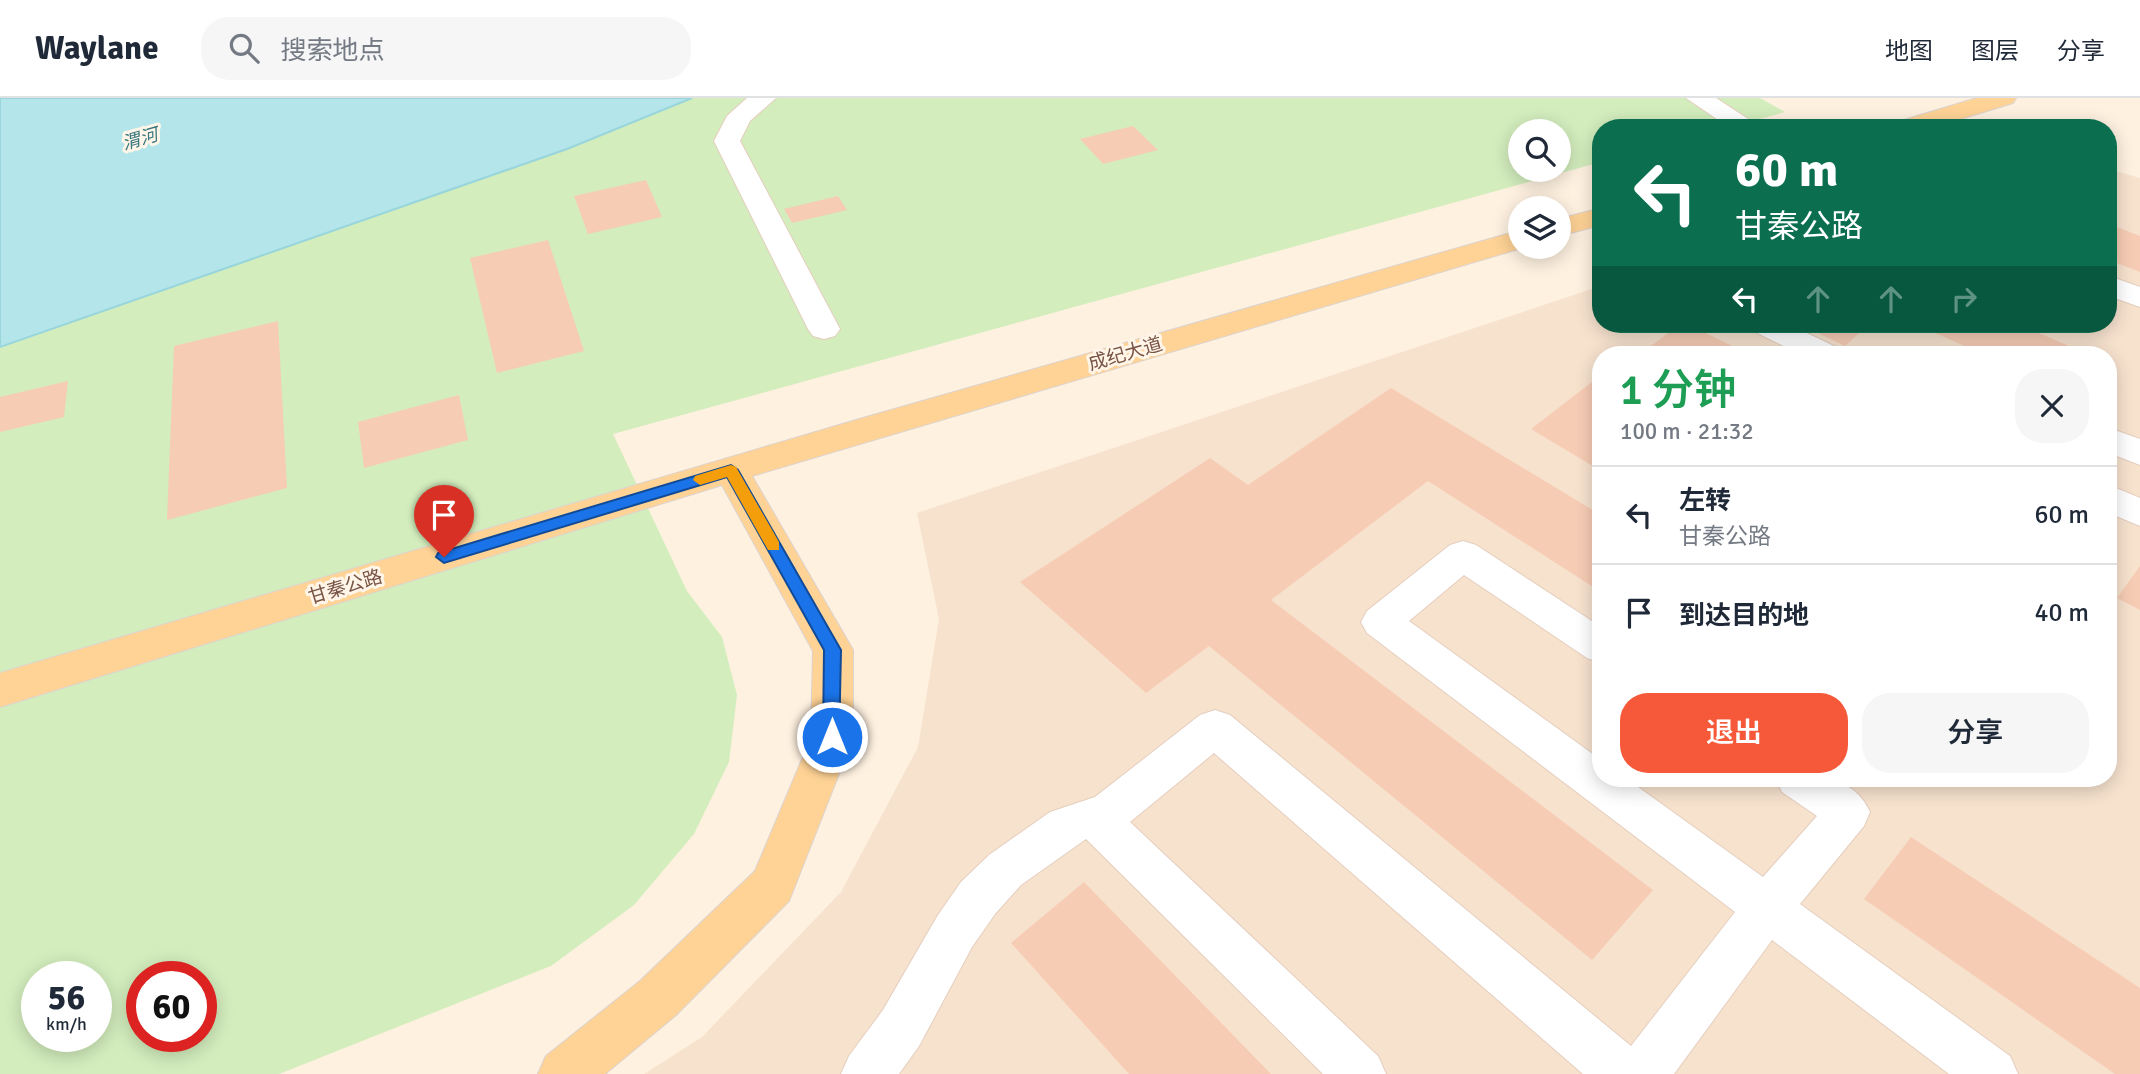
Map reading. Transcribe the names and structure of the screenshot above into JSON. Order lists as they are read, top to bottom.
{
  "streets": {
    "main road": ["成纪大道", "甘秦公路"]
  },
  "crossings": [
    ["成纪大道", "甘秦公路"]
  ],
  "water": ["渭河"],
  "page": {
    "header": "Waylane",
    "search": "搜索地点",
    "nav": ["地图", "图层", "分享"],
    "turn": ["60 m", "甘秦公路"],
    "heading": ["1 分钟", "100 m · 21:32"],
    "list": [
      {
        "name": "左转",
        "note": "甘秦公路",
        "value": "60 m"
      },
      {
        "name": "到达目的地",
        "value": "40 m"
      }
    ],
    "buttons": ["退出", "分享"],
    "speed": "56 km/h",
    "limit": "60"
  }
}
